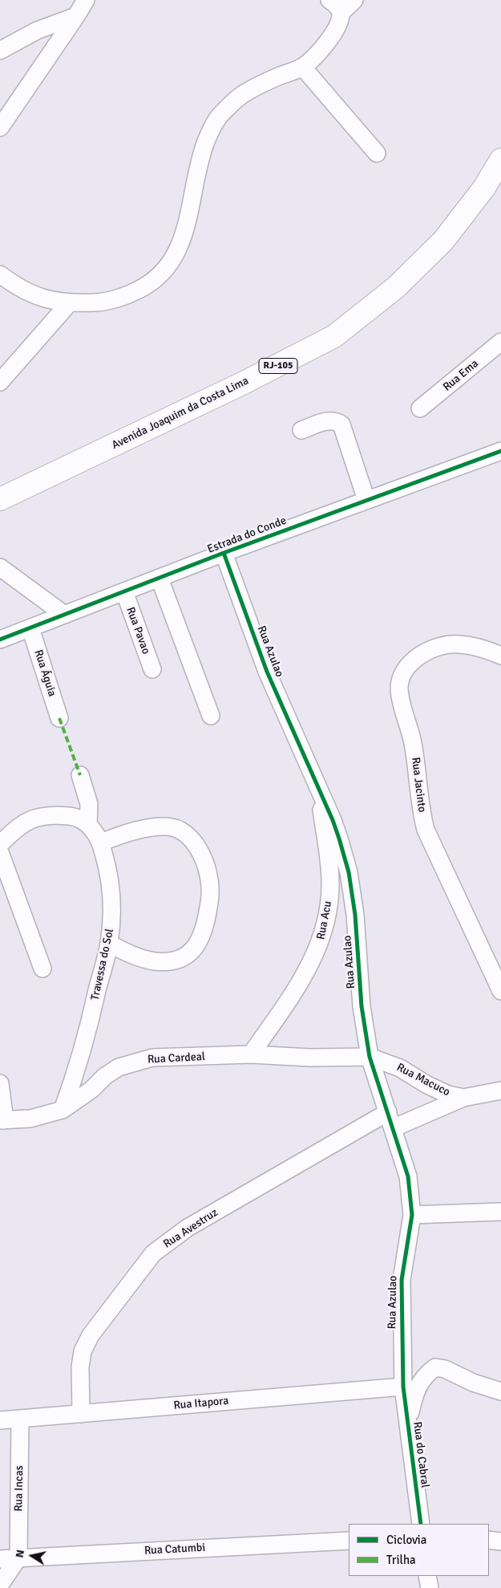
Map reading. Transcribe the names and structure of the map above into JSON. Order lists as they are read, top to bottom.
{
  "streets": {
    "main road": ["RJ-105", "Avenida Joaquim da Costa Lima"],
    "street": [
      "Rua Ema",
      "Estrada do Conde",
      "Rua Pavao",
      "Rua Azulao",
      "Rua Águia",
      "Rua Jacinto",
      "Rua Acu",
      "Travessa do Sol",
      "Rua Cardeal",
      "Rua Macuco",
      "Rua Avestruz",
      "Rua Itapora",
      "Rua do Cabral",
      "Rua Incas",
      "Rua Catumbi"
    ]
  },
  "crossings": [
    ["Estrada do Conde", "Rua Pavao"],
    ["Estrada do Conde", "Rua Azulao"],
    ["Estrada do Conde", "Rua Águia"],
    ["Rua Azulao", "Rua Acu"],
    ["Rua Azulao", "Rua Cardeal"],
    ["Rua Azulao", "Rua Macuco"],
    ["Rua Azulao", "Rua Avestruz"],
    ["Rua Azulao", "Rua Itapora"],
    ["Rua Azulao", "Rua do Cabral"],
    ["Rua Acu", "Rua Cardeal"],
    ["Travessa do Sol", "Rua Cardeal"],
    ["Rua Cardeal", "Rua Macuco"],
    ["Rua Macuco", "Rua Avestruz"],
    ["Rua Avestruz", "Rua Itapora"],
    ["Rua Itapora", "Rua do Cabral"],
    ["Rua Itapora", "Rua Incas"],
    ["Rua Incas", "Rua Catumbi"]
  ],
  "legend": ["Ciclovia", "Trilha"],
  "north": "left"
}
